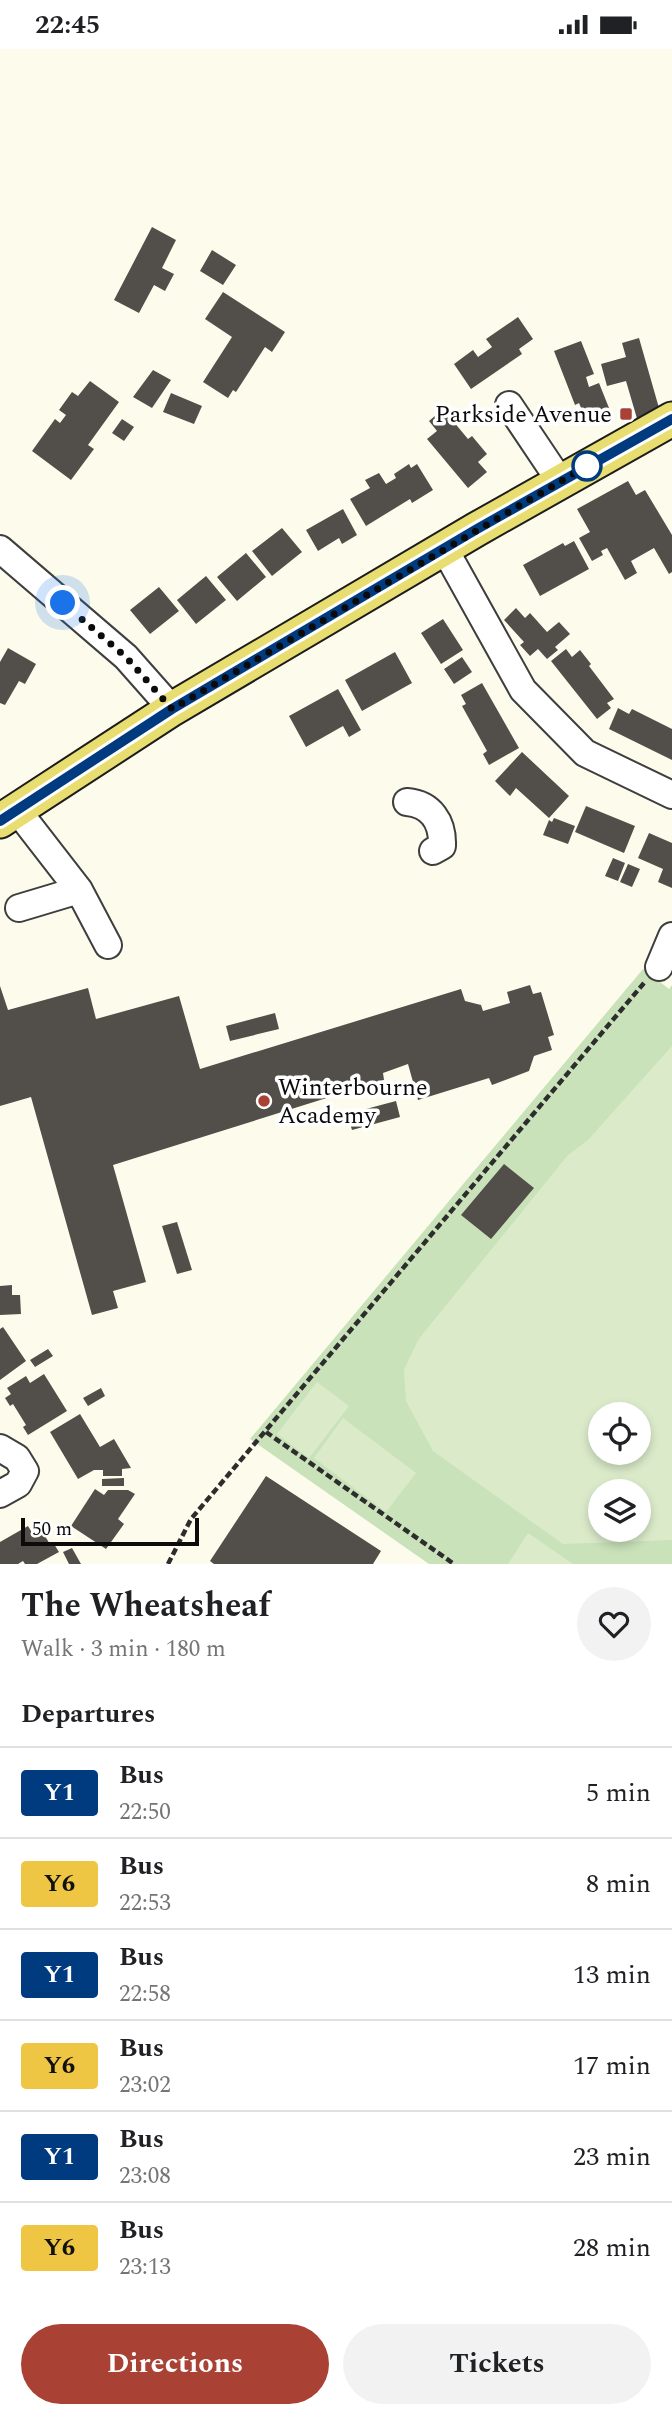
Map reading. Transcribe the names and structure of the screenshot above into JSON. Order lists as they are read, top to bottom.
{
  "places": {
    "transit": ["Parkside Avenue"],
    "other": ["Winterbourne Academy"]
  },
  "lines": ["bus line Y1"],
  "scale_bar": "50 m",
  "page": {
    "status": "22:45",
    "scale": "50 m",
    "heading": [
      ["The Wheatsheaf", "Walk · 3 min · 180 m"],
      "Departures"
    ],
    "list": [
      {
        "mark": "Y1",
        "name": "Bus",
        "note": "22:50",
        "value": "5 min"
      },
      {
        "mark": "Y6",
        "name": "Bus",
        "note": "22:53",
        "value": "8 min"
      },
      {
        "mark": "Y1",
        "name": "Bus",
        "note": "22:58",
        "value": "13 min"
      },
      {
        "mark": "Y6",
        "name": "Bus",
        "note": "23:02",
        "value": "17 min"
      },
      {
        "mark": "Y1",
        "name": "Bus",
        "note": "23:08",
        "value": "23 min"
      },
      {
        "mark": "Y6",
        "name": "Bus",
        "note": "23:13",
        "value": "28 min"
      }
    ],
    "buttons": ["Directions", "Tickets"]
  }
}
